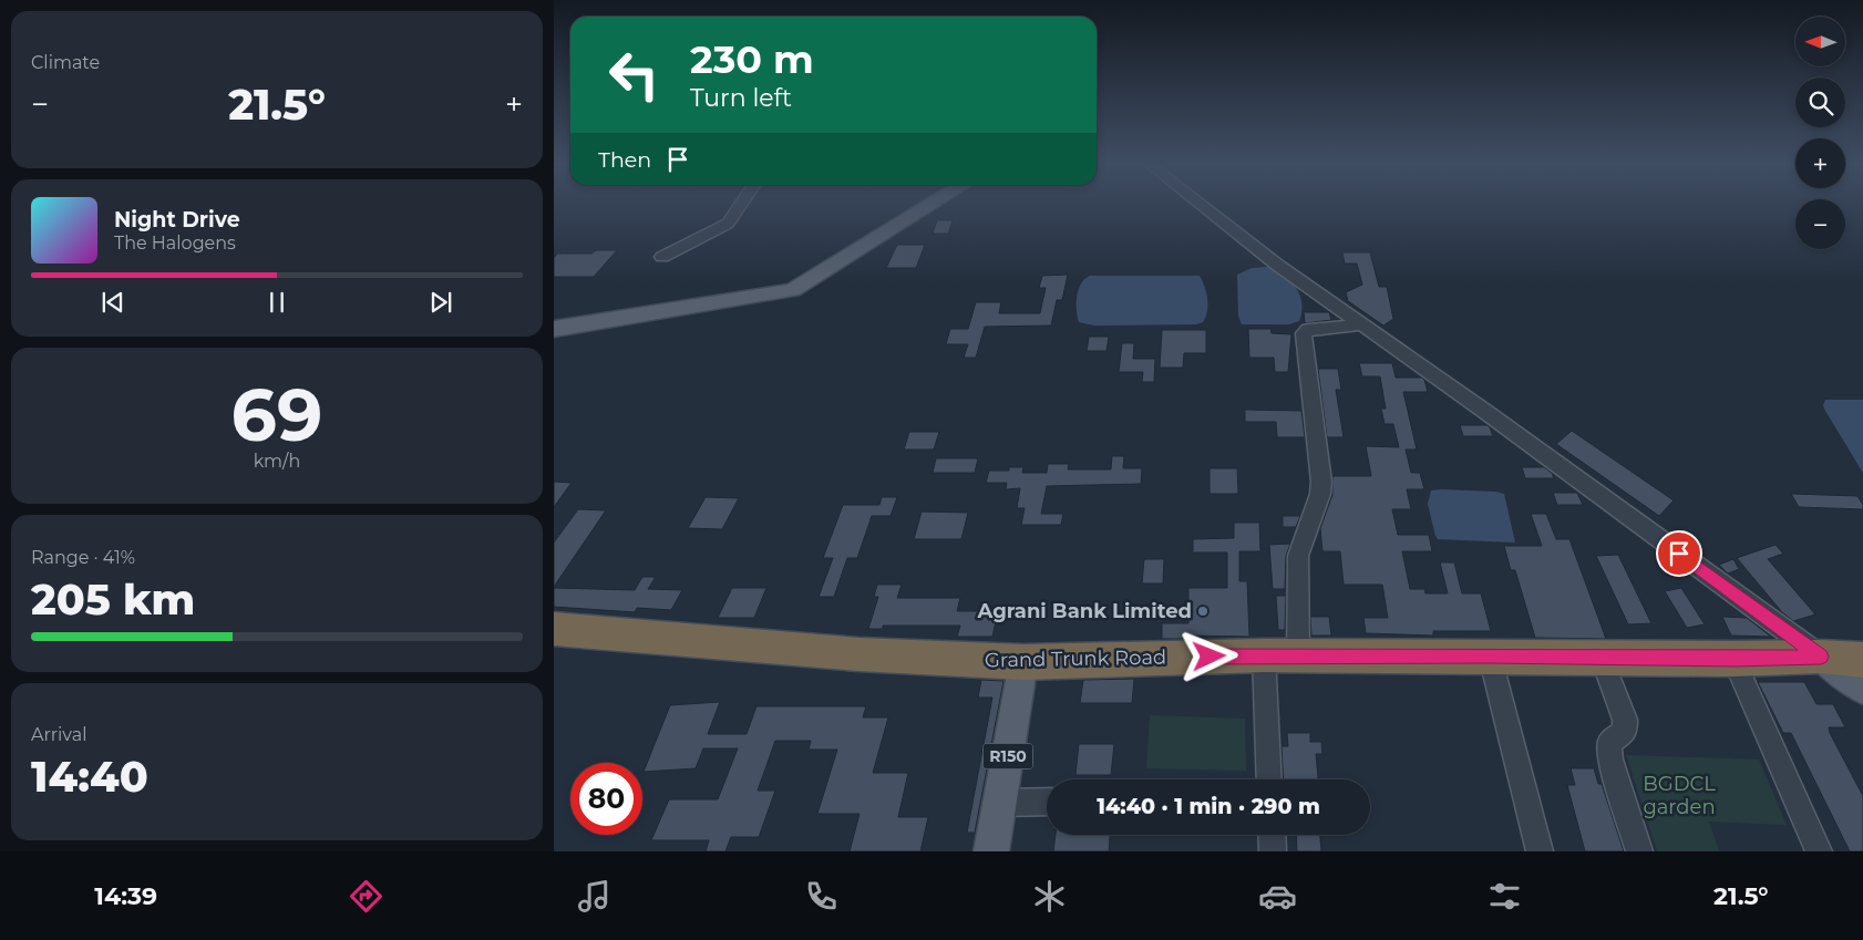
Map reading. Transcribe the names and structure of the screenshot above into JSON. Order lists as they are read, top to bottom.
{
  "streets": {
    "highway": ["Grand Trunk Road"],
    "main road": ["R150"]
  },
  "crossings": [
    ["Grand Trunk Road", "R150"]
  ],
  "parks": ["BGDCL garden"],
  "places": ["Agrani Bank Limited"],
  "north": "left",
  "page": {
    "tile": [
      "Climate",
      ["69", "km/h"],
      ["Range · 41%", "205 km"],
      ["Arrival", "14:40"]
    ],
    "map_buttons": ["+", "−"],
    "turn": ["230 m", "Turn left"],
    "heat": ["−", "21.5°", "+"],
    "then": "Then",
    "song": ["Night Drive", "The Halogens"],
    "limit": "80",
    "trip": "14:40 · 1 min · 290 m",
    "tabs": ["14:39", "21.5°"]
  }
}
